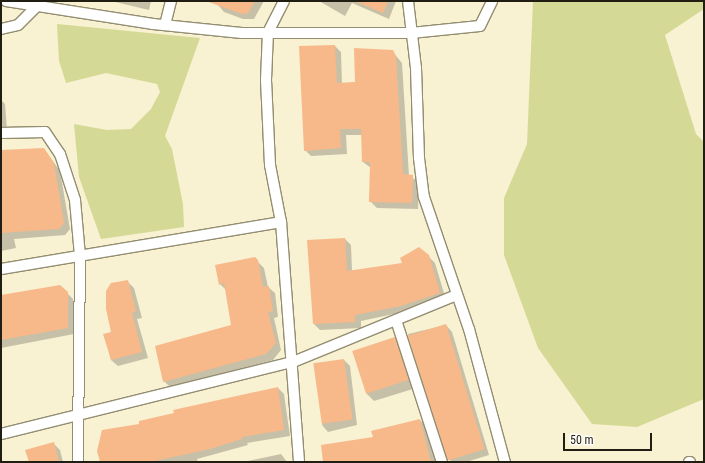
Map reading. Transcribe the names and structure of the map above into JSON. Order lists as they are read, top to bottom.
{
  "scale_bar": "50 m"
}
